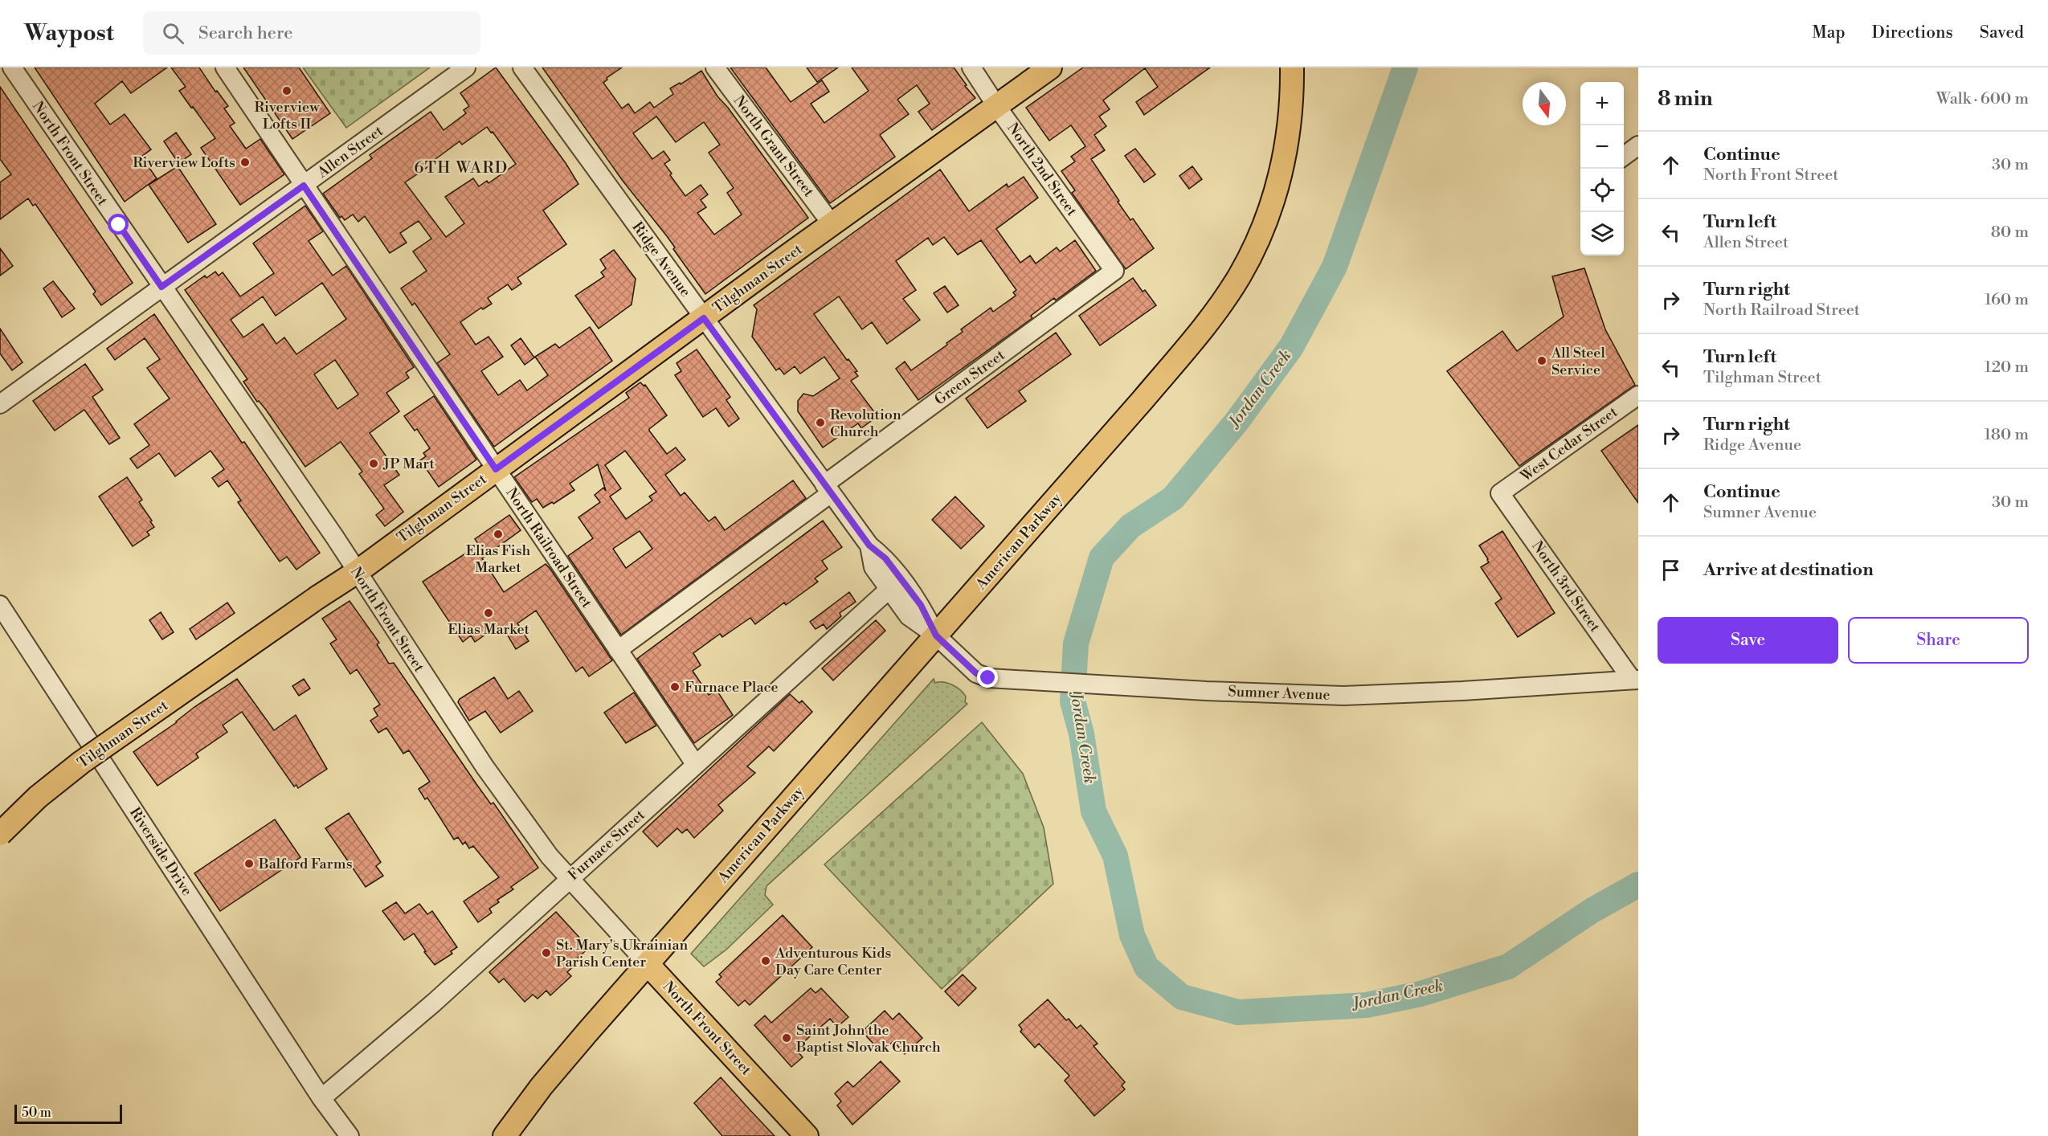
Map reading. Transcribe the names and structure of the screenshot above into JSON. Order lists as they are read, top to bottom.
{
  "streets": {
    "main road": ["North Front Street", "Tilghman Street", "American Parkway"],
    "street": [
      "North Grant Street",
      "Allen Street",
      "North 2nd Street",
      "Ridge Avenue",
      "Green Street",
      "West Cedar Street",
      "North Railroad Street",
      "North 3rd Street",
      "Sumner Avenue",
      "Furnace Street",
      "Riverside Drive"
    ]
  },
  "crossings": [
    ["North Grant Street", "Tilghman Street"],
    ["Allen Street", "North Front Street"],
    ["Allen Street", "North Railroad Street"],
    ["North Front Street", "Tilghman Street"],
    ["North Front Street", "American Parkway"],
    ["North Front Street", "Furnace Street"],
    ["North 2nd Street", "Tilghman Street"],
    ["North 2nd Street", "Green Street"],
    ["Ridge Avenue", "Tilghman Street"],
    ["Ridge Avenue", "Green Street"],
    ["Ridge Avenue", "American Parkway"],
    ["Ridge Avenue", "Sumner Avenue"],
    ["Ridge Avenue", "Furnace Street"],
    ["Tilghman Street", "North Railroad Street"],
    ["Green Street", "North Railroad Street"],
    ["West Cedar Street", "North 3rd Street"],
    ["American Parkway", "Sumner Avenue"],
    ["North Railroad Street", "Furnace Street"],
    ["North 3rd Street", "Sumner Avenue"],
    ["Furnace Street", "Riverside Drive"]
  ],
  "districts": ["6TH WARD"],
  "water": ["Jordan Creek"],
  "places": [
    "Riverview Lofts II",
    "Riverview Lofts",
    "All Steel Service",
    "Revolution Church",
    "JP Mart",
    "Elias Fish Market",
    "Elias Market",
    "Furnace Place",
    "Balford Farms",
    "St. Mary's Ukrainian Parish Center",
    "Adventurous Kids Day Care Center",
    "Saint John the Baptist Slovak Church"
  ],
  "scale_bar": "50 m",
  "north": "bottom",
  "page": {
    "header": "Waypost",
    "search": "Search here",
    "nav": ["Map", "Directions", "Saved"],
    "heading": ["8 min", "Walk · 600 m"],
    "map_buttons": ["+", "−"],
    "list": [
      ["Continue", "North Front Street", "30 m"],
      ["Turn left", "Allen Street", "80 m"],
      ["Turn right", "North Railroad Street", "160 m"],
      ["Turn left", "Tilghman Street", "120 m"],
      ["Turn right", "Ridge Avenue", "180 m"],
      ["Continue", "Sumner Avenue", "30 m"],
      "Arrive at destination"
    ],
    "buttons": ["Save", "Share"],
    "scale": "50 m"
  }
}
